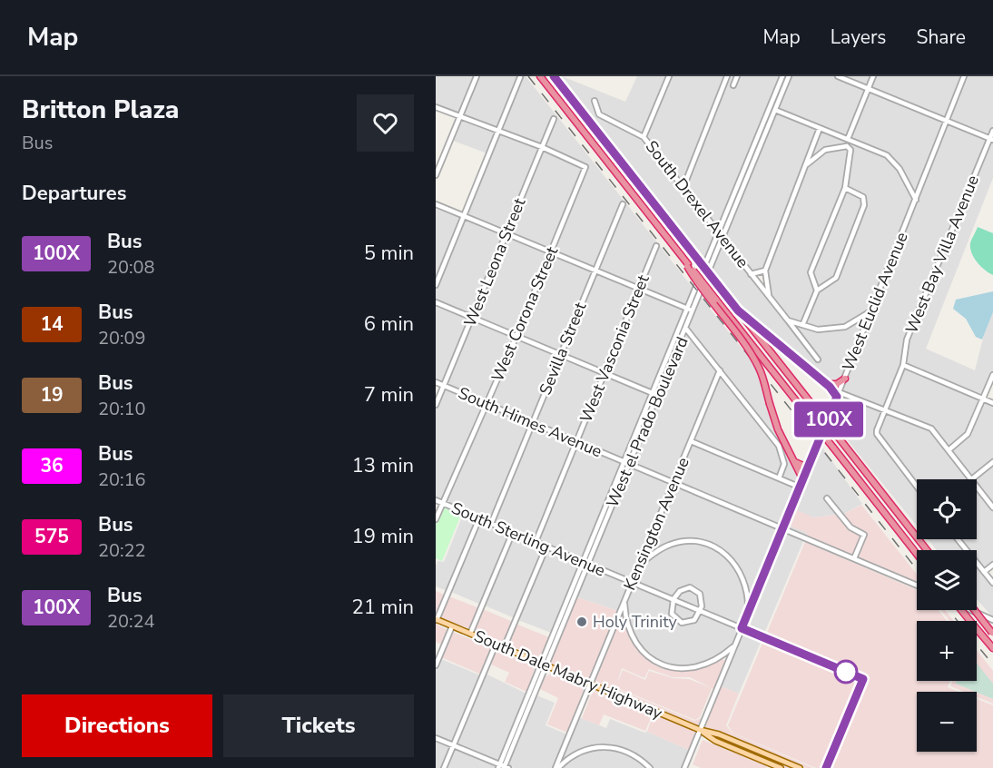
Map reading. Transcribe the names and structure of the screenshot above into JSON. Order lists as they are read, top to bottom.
{
  "streets": {
    "main road": ["South Dale Mabry Highway"],
    "street": [
      "South Drexel Avenue",
      "West Bay Villa Avenue",
      "West Leona Street",
      "West Euclid Avenue",
      "West Corona Street",
      "Sevilla Street",
      "West Vasconia Street",
      "South Himes Avenue",
      "West el Prado Boulevard",
      "Kensington Avenue",
      "South Sterling Avenue"
    ]
  },
  "crossings": [
    ["South Drexel Avenue", "West el Prado Boulevard"],
    ["West Leona Street", "West Corona Street"],
    ["West Leona Street", "South Himes Avenue"],
    ["West Euclid Avenue", "South Himes Avenue"],
    ["West Euclid Avenue", "South Sterling Avenue"],
    ["West Euclid Avenue", "South Dale Mabry Highway"],
    ["West Corona Street", "South Himes Avenue"],
    ["West Corona Street", "South Sterling Avenue"],
    ["Sevilla Street", "South Himes Avenue"],
    ["Sevilla Street", "South Sterling Avenue"],
    ["West Vasconia Street", "South Himes Avenue"],
    ["West Vasconia Street", "South Sterling Avenue"],
    ["South Himes Avenue", "West el Prado Boulevard"],
    ["South Himes Avenue", "Kensington Avenue"],
    ["West el Prado Boulevard", "South Sterling Avenue"],
    ["West el Prado Boulevard", "South Dale Mabry Highway"],
    ["Kensington Avenue", "South Sterling Avenue"],
    ["Kensington Avenue", "South Dale Mabry Highway"]
  ],
  "places": ["Holy Trinity"],
  "lines": ["bus line 100X"],
  "page": {
    "header": "Map",
    "nav": ["Map", "Layers", "Share"],
    "heading": [
      ["Britton Plaza", "Bus"],
      "Departures"
    ],
    "on_map": "100X",
    "list": [
      {
        "mark": "100X",
        "name": "Bus",
        "note": "20:08",
        "value": "5 min"
      },
      {
        "mark": "14",
        "name": "Bus",
        "note": "20:09",
        "value": "6 min"
      },
      {
        "mark": "19",
        "name": "Bus",
        "note": "20:10",
        "value": "7 min"
      },
      {
        "mark": "36",
        "name": "Bus",
        "note": "20:16",
        "value": "13 min"
      },
      {
        "mark": "575",
        "name": "Bus",
        "note": "20:22",
        "value": "19 min"
      },
      {
        "mark": "100X",
        "name": "Bus",
        "note": "20:24",
        "value": "21 min"
      }
    ],
    "map_buttons": ["+", "−"],
    "buttons": ["Directions", "Tickets"]
  }
}
